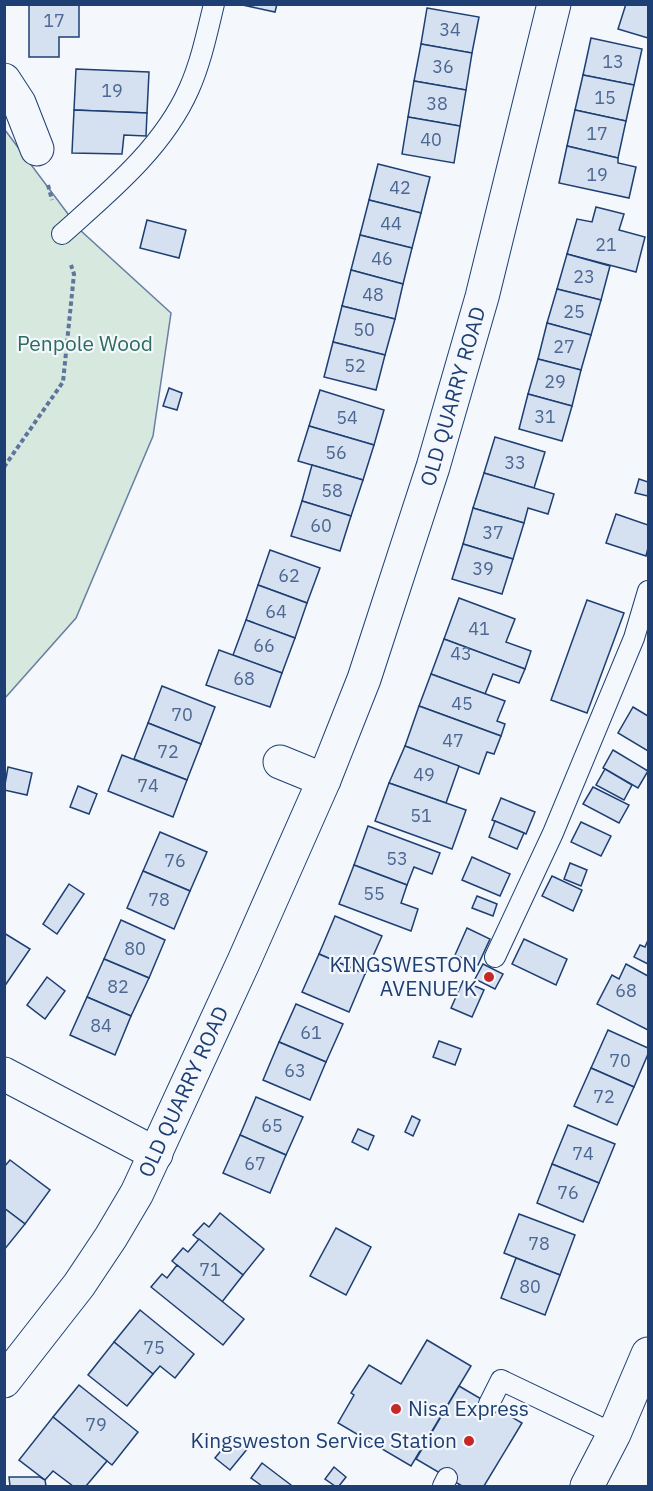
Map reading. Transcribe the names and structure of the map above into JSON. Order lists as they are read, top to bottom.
{
  "streets": {
    "street": ["OLD QUARRY ROAD"]
  },
  "parks": ["Penpole Wood"],
  "places": ["KINGSWESTON AVENUE K", "Nisa Express", "Kingsweston Service Station"],
  "house_numbers": [
    "17",
    "34",
    "13",
    "36",
    "19",
    "15",
    "38",
    "17",
    "40",
    "19",
    "42",
    "44",
    "21",
    "46",
    "23",
    "48",
    "25",
    "50",
    "27",
    "52",
    "29",
    "31",
    "54",
    "56",
    "33",
    "58",
    "60",
    "37",
    "39",
    "62",
    "64",
    "41",
    "66",
    "43",
    "68",
    "45",
    "70",
    "47",
    "72",
    "49",
    "74",
    "51",
    "53",
    "76",
    "55",
    "78",
    "80",
    "82",
    "68",
    "84",
    "61",
    "70",
    "63",
    "72",
    "65",
    "74",
    "67",
    "76",
    "78",
    "71",
    "80",
    "75",
    "79"
  ]
}
